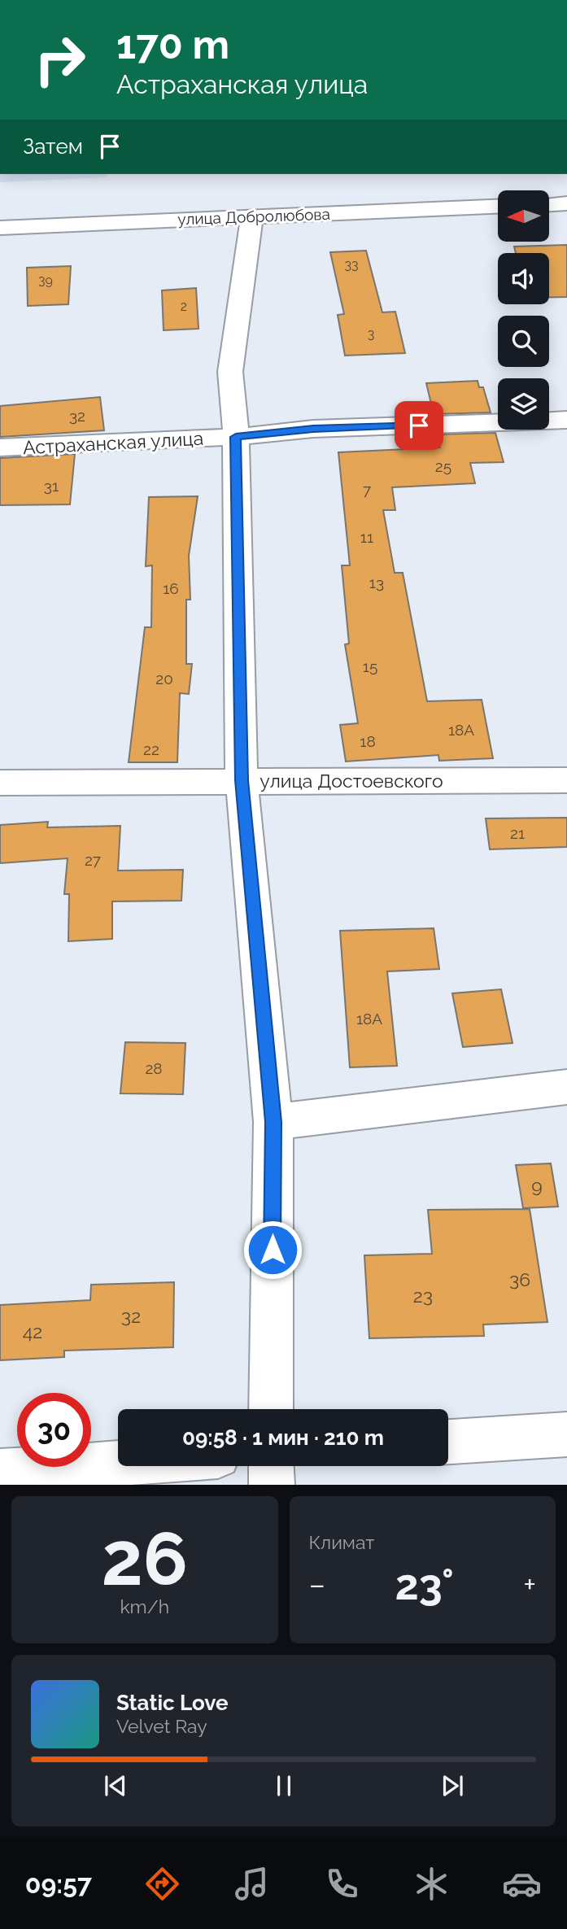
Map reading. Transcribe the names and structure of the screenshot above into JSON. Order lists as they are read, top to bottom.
{
  "streets": {
    "street": ["улица Добролюбова", "Астраханская улица", "улица Достоевского"]
  },
  "house_numbers": [
    "33",
    "39",
    "2",
    "3",
    "32",
    "25",
    "31",
    "7",
    "11",
    "13",
    "16",
    "15",
    "20",
    "18А",
    "18",
    "22",
    "21",
    "27",
    "18А",
    "28",
    "9",
    "36",
    "23",
    "32",
    "42"
  ],
  "north": "left",
  "page": {
    "turn": ["170 m", "Астраханская улица"],
    "then": "Затем",
    "limit": "30",
    "trip": "09:58 · 1 мин · 210 m",
    "tile": [
      ["26", "km/h"],
      "Климат"
    ],
    "heat": ["−", "23°", "+"],
    "song": ["Static Love", "Velvet Ray"],
    "tabs": "09:57"
  }
}
